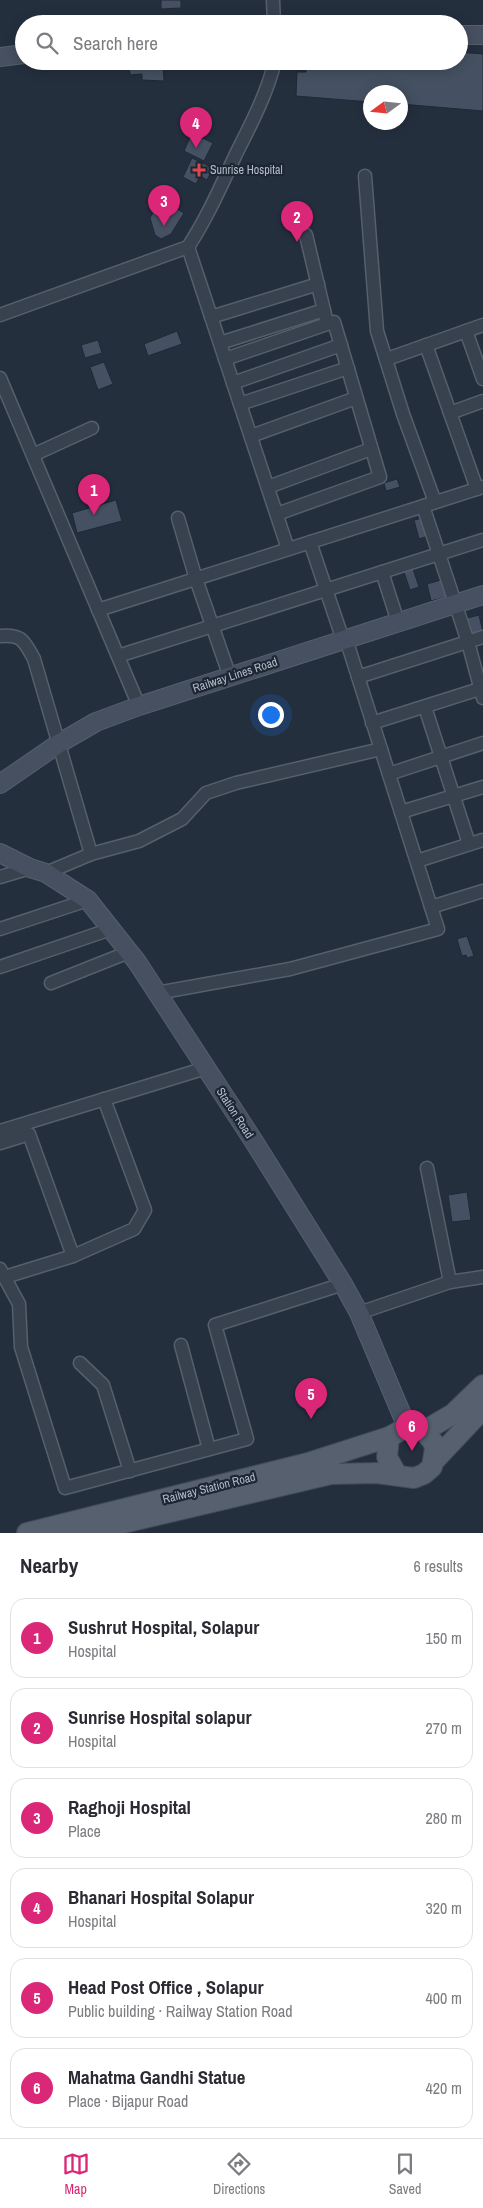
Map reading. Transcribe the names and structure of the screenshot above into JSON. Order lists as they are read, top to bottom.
{
  "streets": {
    "main road": ["Railway Lines Road", "Station Road", "Railway Station Road"]
  },
  "crossings": [
    ["Station Road", "Railway Station Road"]
  ],
  "places": {
    "health": ["Sunrise Hospital"]
  },
  "north": "left",
  "page": {
    "search": "Search here",
    "pins": [
      "4",
      "3",
      "2",
      "1",
      "5",
      "6"
    ],
    "heading": ["Nearby", "6 results"],
    "list": [
      {
        "mark": "1",
        "name": "Sushrut Hospital, Solapur",
        "note": "Hospital",
        "value": "150 m"
      },
      {
        "mark": "2",
        "name": "Sunrise Hospital solapur",
        "note": "Hospital",
        "value": "270 m"
      },
      {
        "mark": "3",
        "name": "Raghoji Hospital",
        "note": "Place",
        "value": "280 m"
      },
      {
        "mark": "4",
        "name": "Bhanari Hospital Solapur",
        "note": "Hospital",
        "value": "320 m"
      },
      {
        "mark": "5",
        "name": "Head Post Office , Solapur",
        "note": "Public building · Railway Station Road",
        "value": "400 m"
      },
      {
        "mark": "6",
        "name": "Mahatma Gandhi Statue",
        "note": "Place · Bijapur Road",
        "value": "420 m"
      }
    ],
    "nav": ["Map", "Directions", "Saved"]
  }
}
